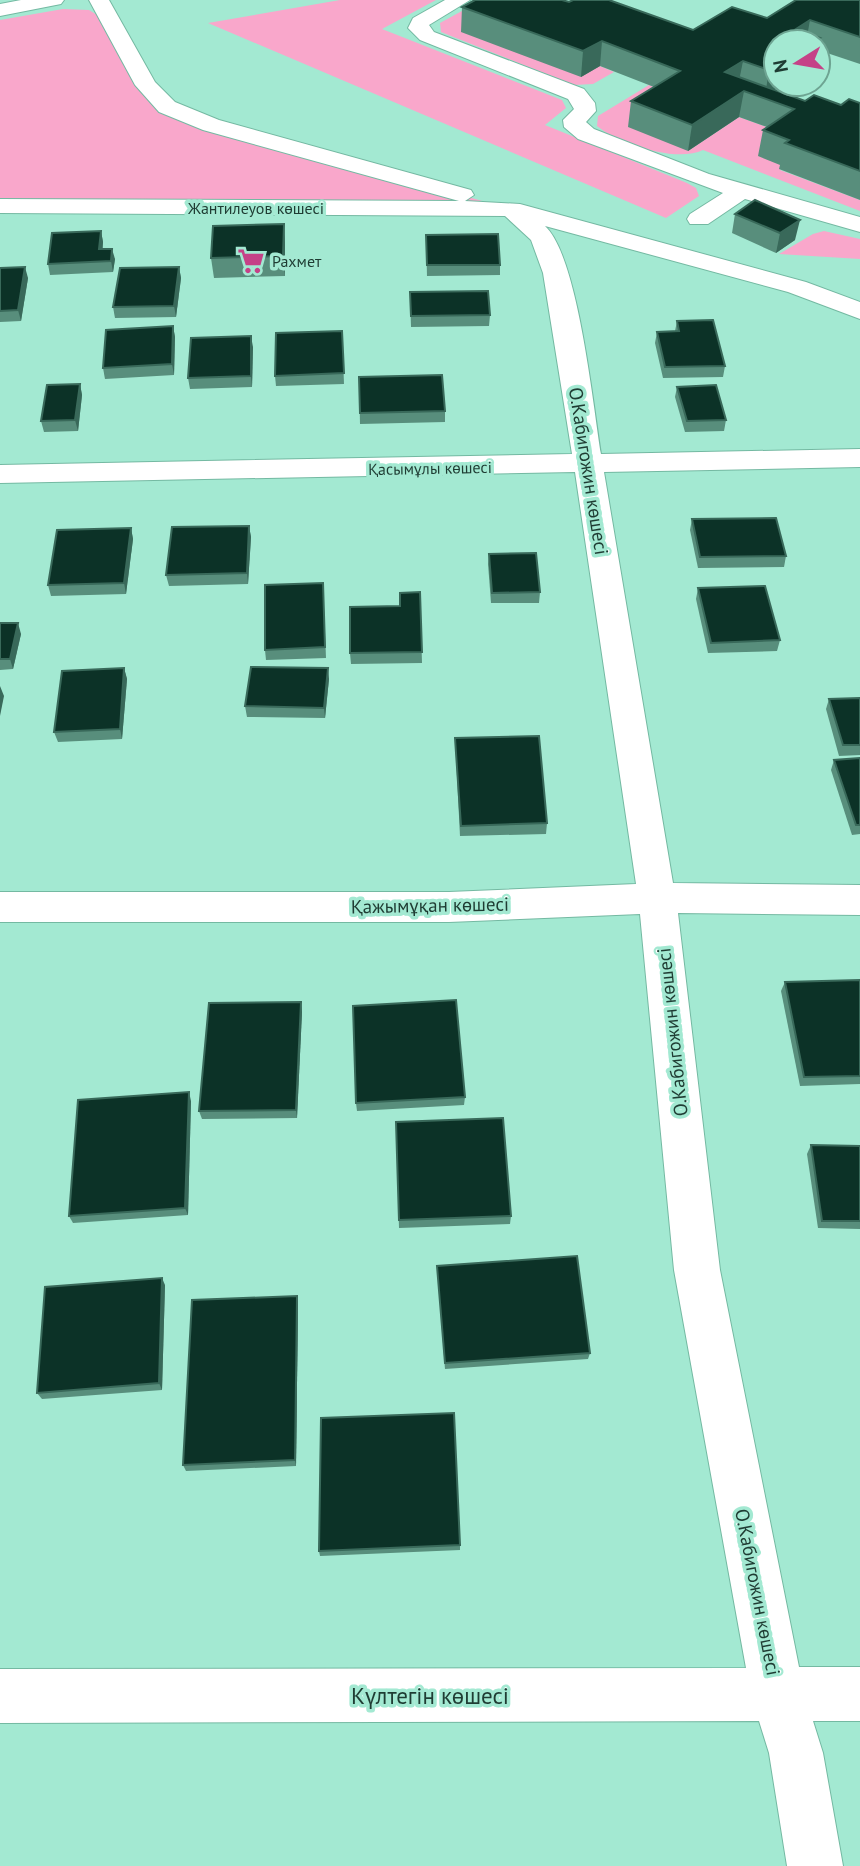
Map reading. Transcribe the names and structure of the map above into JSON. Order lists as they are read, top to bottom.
{
  "streets": {
    "street": [
      "Жантилеуов көшесі",
      "Қасымұлы көшесі",
      "О.Кабигожин көшесі",
      "Қажымұқан көшесі",
      "Күлтегін көшесі"
    ]
  },
  "crossings": [
    ["Жантилеуов көшесі", "О.Кабигожин көшесі"],
    ["Қасымұлы көшесі", "О.Кабигожин көшесі"],
    ["О.Кабигожин көшесі", "Қажымұқан көшесі"],
    ["О.Кабигожин көшесі", "Күлтегін көшесі"]
  ],
  "places": {
    "supermarket": ["Рахмет"]
  },
  "north": "left"
}
